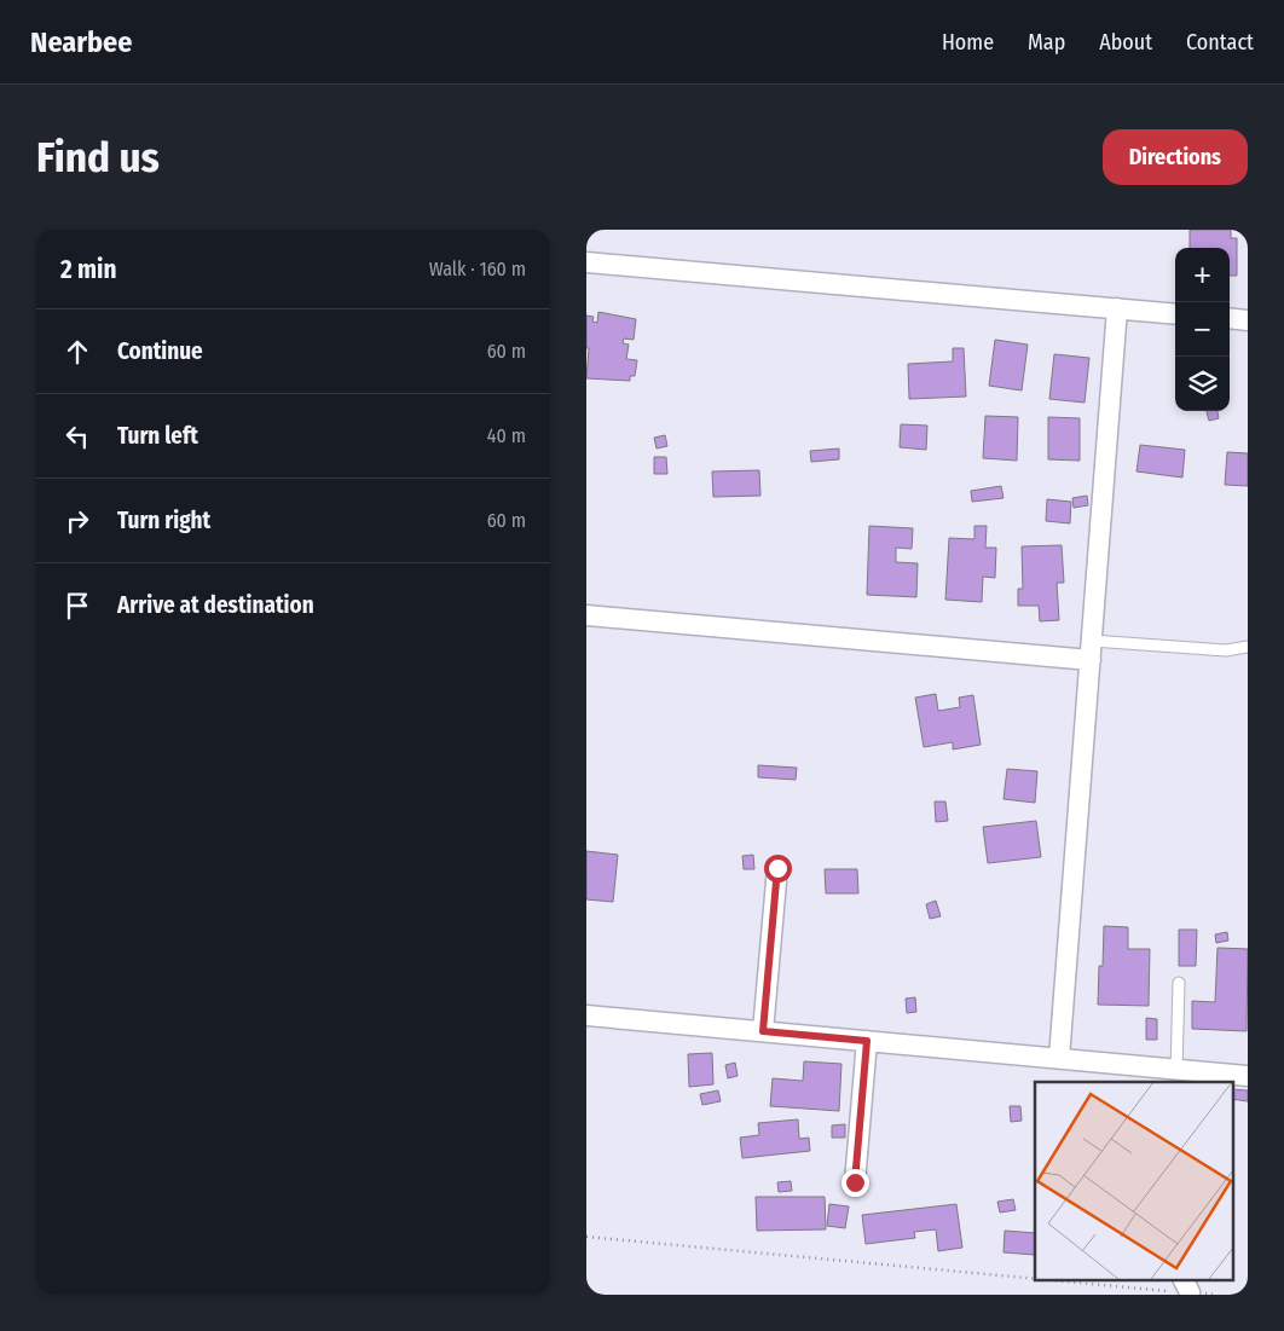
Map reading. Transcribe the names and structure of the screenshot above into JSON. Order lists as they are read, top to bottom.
{
  "page": {
    "header": "Nearbee",
    "nav": [
      "Home",
      "Map",
      "About",
      "Contact"
    ],
    "buttons": "Directions",
    "title": "Find us",
    "heading": ["2 min", "Walk · 160 m"],
    "map_buttons": ["+", "−"],
    "list": [
      ["Continue", "60 m"],
      ["Turn left", "40 m"],
      ["Turn right", "60 m"],
      "Arrive at destination"
    ]
  }
}
